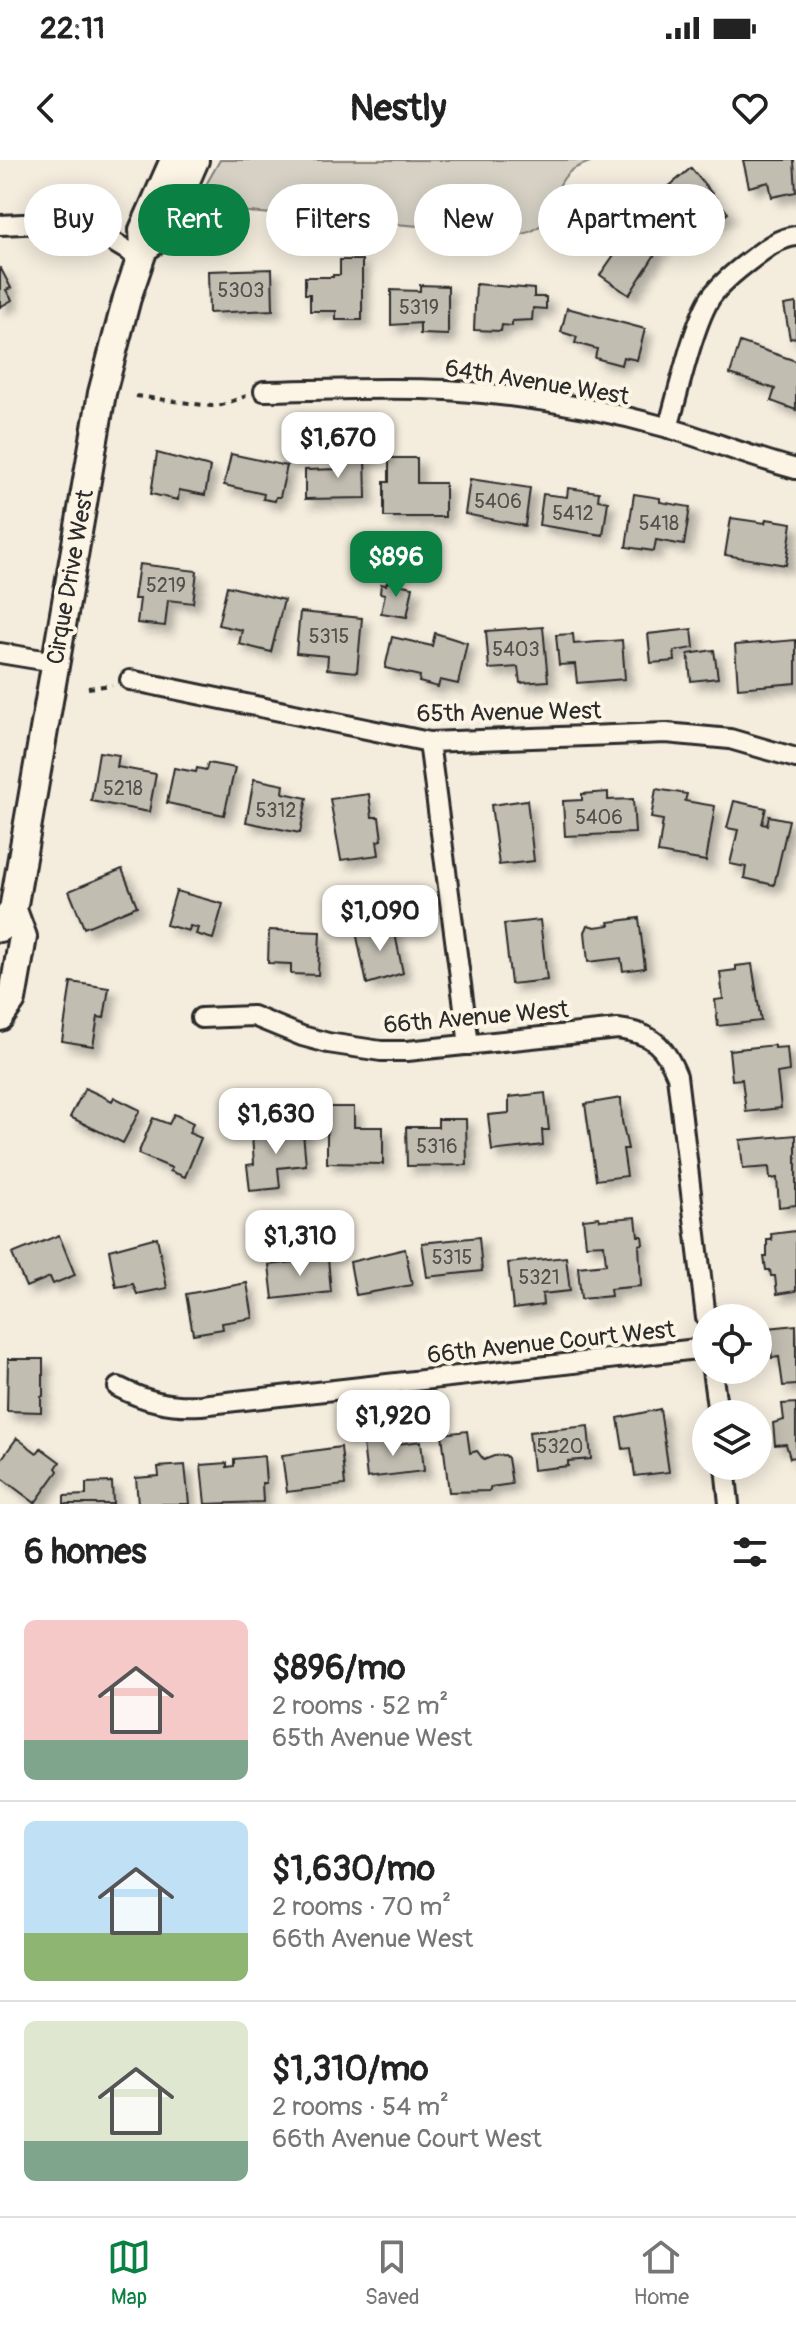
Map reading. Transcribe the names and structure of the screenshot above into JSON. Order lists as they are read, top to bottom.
{
  "streets": {
    "main road": ["Cirque Drive West"],
    "street": [
      "64th Avenue West",
      "65th Avenue West",
      "66th Avenue West",
      "66th Avenue Court West"
    ]
  },
  "house_numbers": [
    "5303",
    "5319",
    "5406",
    "5412",
    "5418",
    "5219",
    "5315",
    "5403",
    "5218",
    "5312",
    "5406",
    "5316",
    "5315",
    "5321",
    "5320"
  ],
  "page": {
    "status": "22:11",
    "header": "Nestly",
    "chip": [
      "Buy",
      "Rent",
      "Filters",
      "New",
      "Apartment"
    ],
    "price": [
      "$1,670",
      "$896",
      "$1,090",
      "$1,630",
      "$1,310",
      "$1,920"
    ],
    "heading": "6 homes",
    "list": [
      {
        "name": "$896/mo",
        "note": "2 rooms · 52 m² · 65th Avenue West"
      },
      {
        "name": "$1,630/mo",
        "note": "2 rooms · 70 m² · 66th Avenue West"
      },
      {
        "name": "$1,310/mo",
        "note": "2 rooms · 54 m² · 66th Avenue Court West"
      }
    ],
    "tabs": ["Map", "Saved", "Home"]
  }
}
